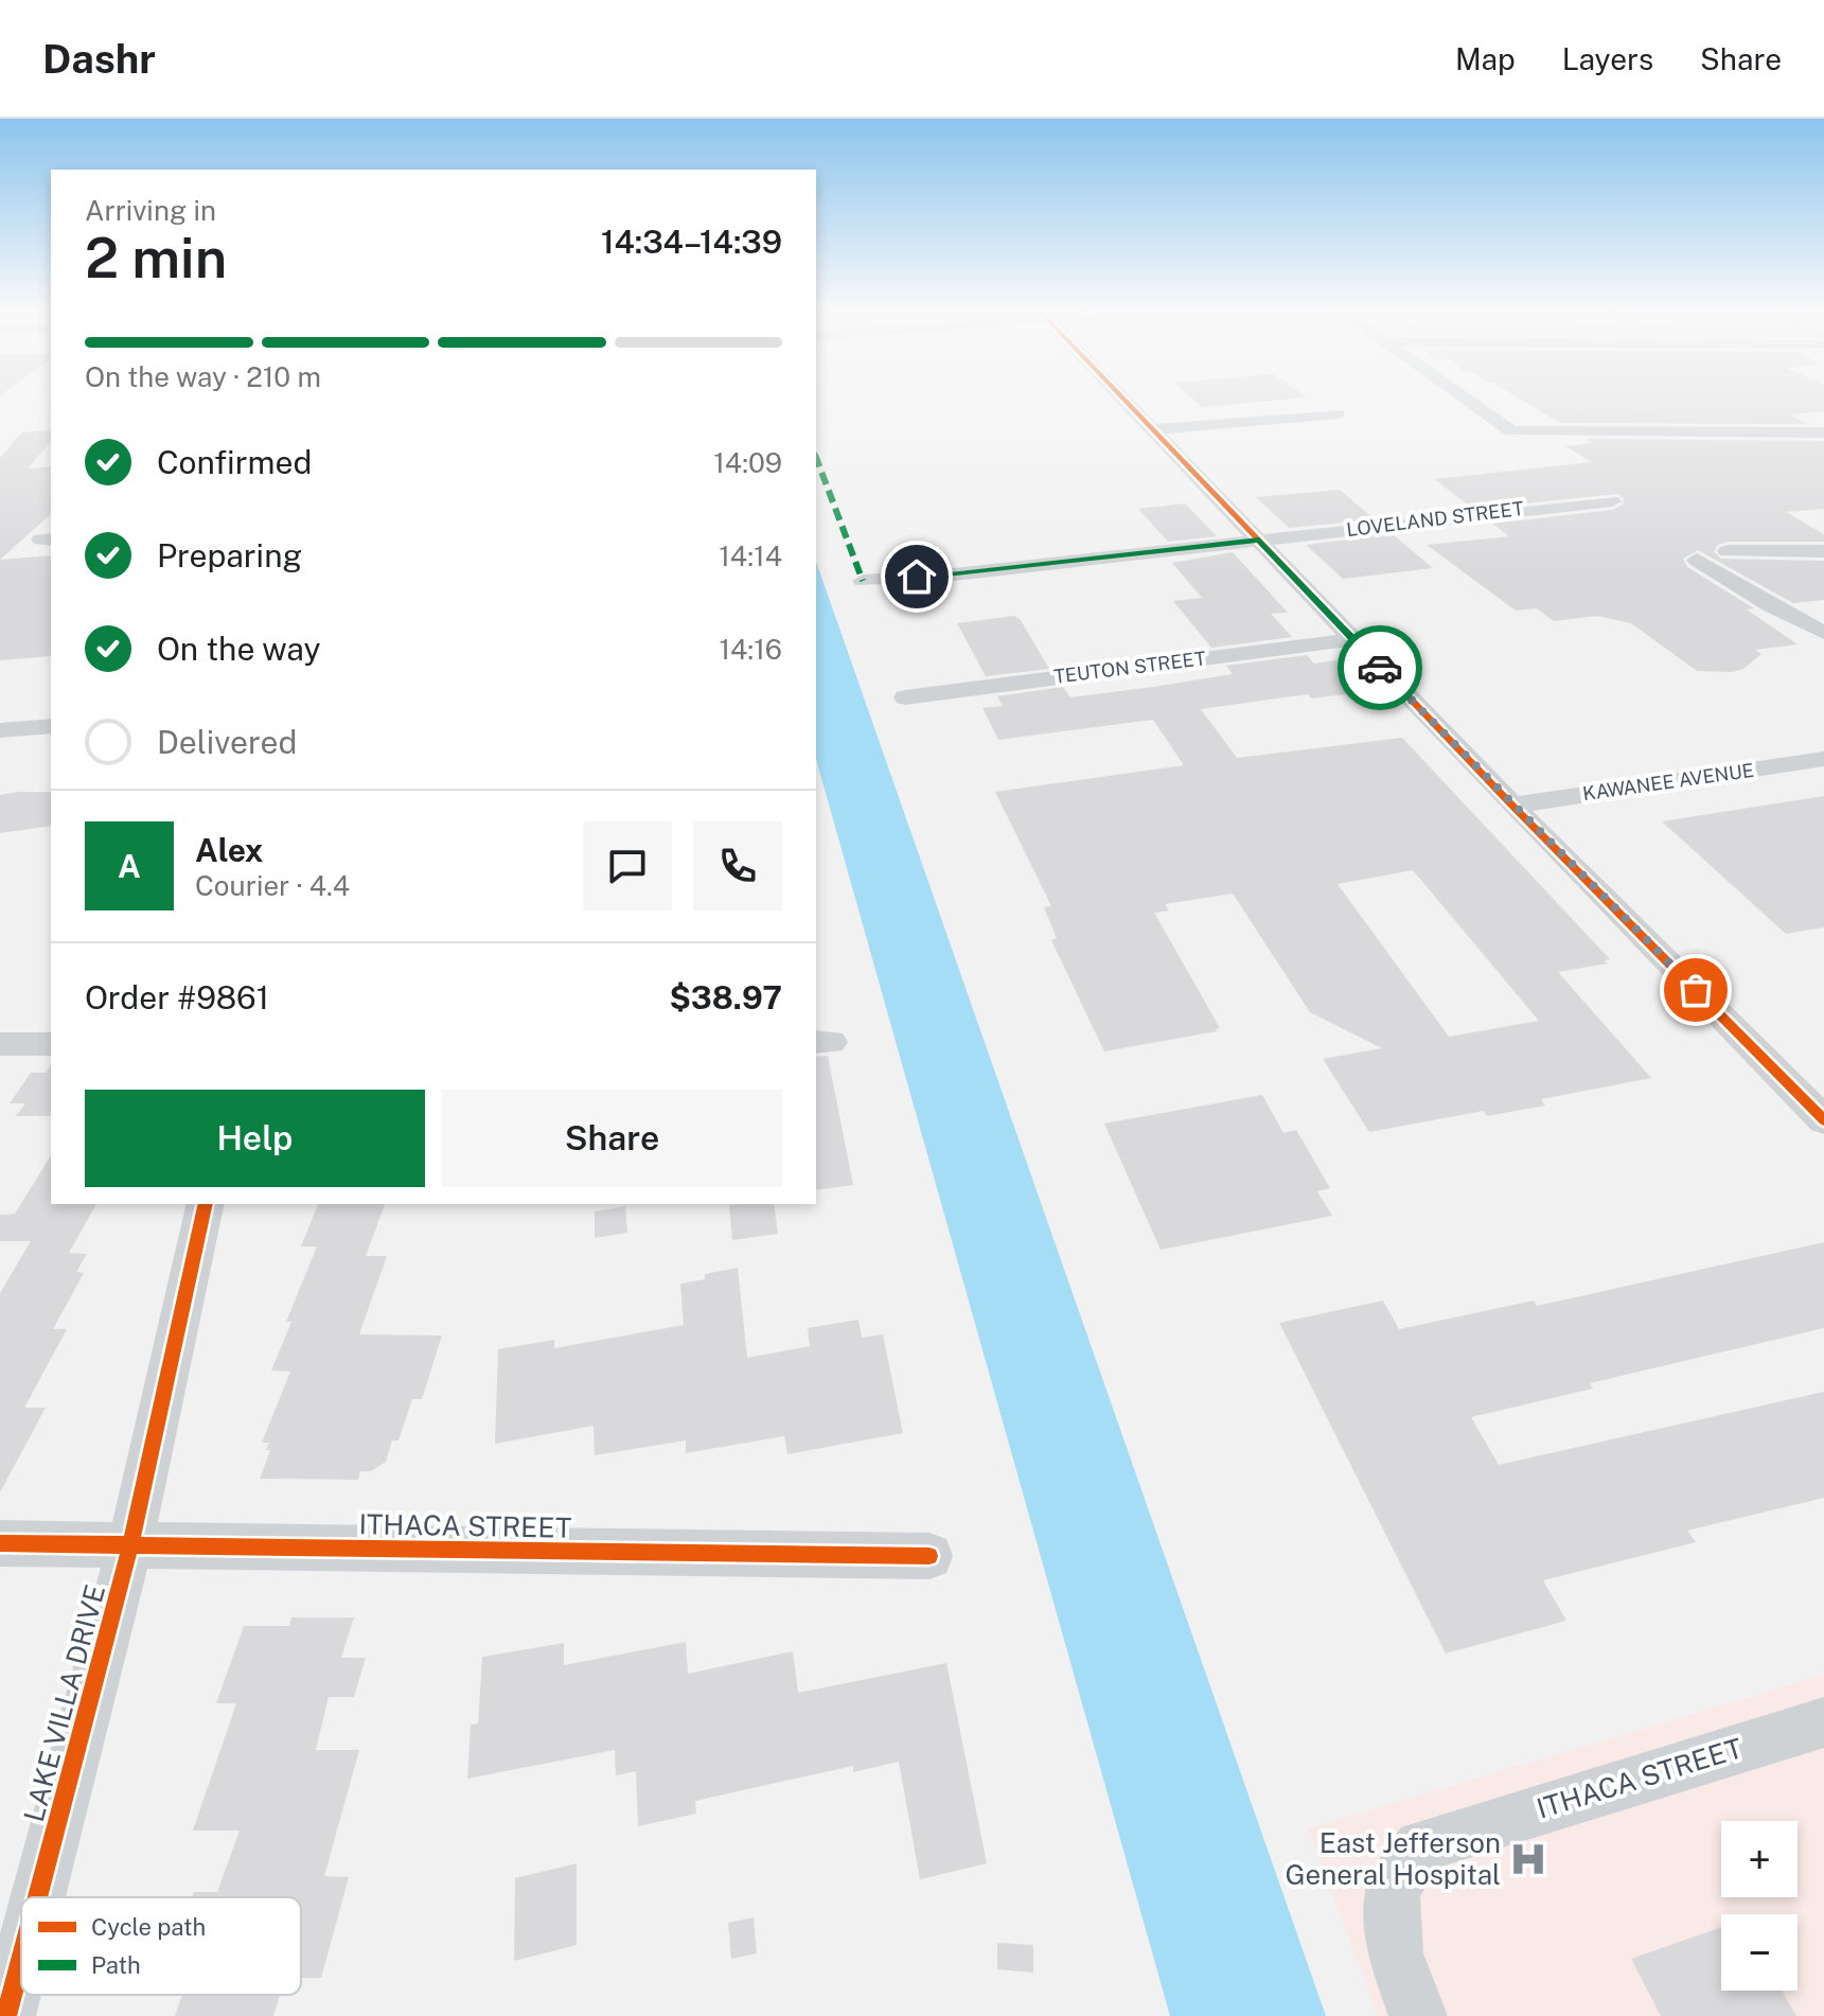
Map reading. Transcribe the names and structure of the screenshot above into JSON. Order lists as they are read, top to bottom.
{
  "streets": {
    "street": [
      "LOVELAND STREET",
      "TEUTON STREET",
      "KAWANEE AVENUE",
      "ITHACA STREET",
      "LAKE VILLA DRIVE"
    ]
  },
  "crossings": [
    ["ITHACA STREET", "LAKE VILLA DRIVE"]
  ],
  "places": {
    "hospital": ["East Jefferson General Hospital"]
  },
  "legend": ["Cycle path", "Path"],
  "page": {
    "header": "Dashr",
    "nav": ["Map", "Layers", "Share"],
    "heading": ["2 min", "Arriving in", "14:34–14:39"],
    "panel": [
      "Alex",
      "Courier · 4.4",
      "Order #9861",
      "$38.97"
    ],
    "bar": "On the way · 210 m",
    "list": [
      ["Confirmed", "14:09"],
      ["Preparing", "14:14"],
      ["On the way", "14:16"],
      "Delivered"
    ],
    "round": "A",
    "buttons": ["Help", "Share"],
    "map_buttons": ["+", "−"]
  }
}
